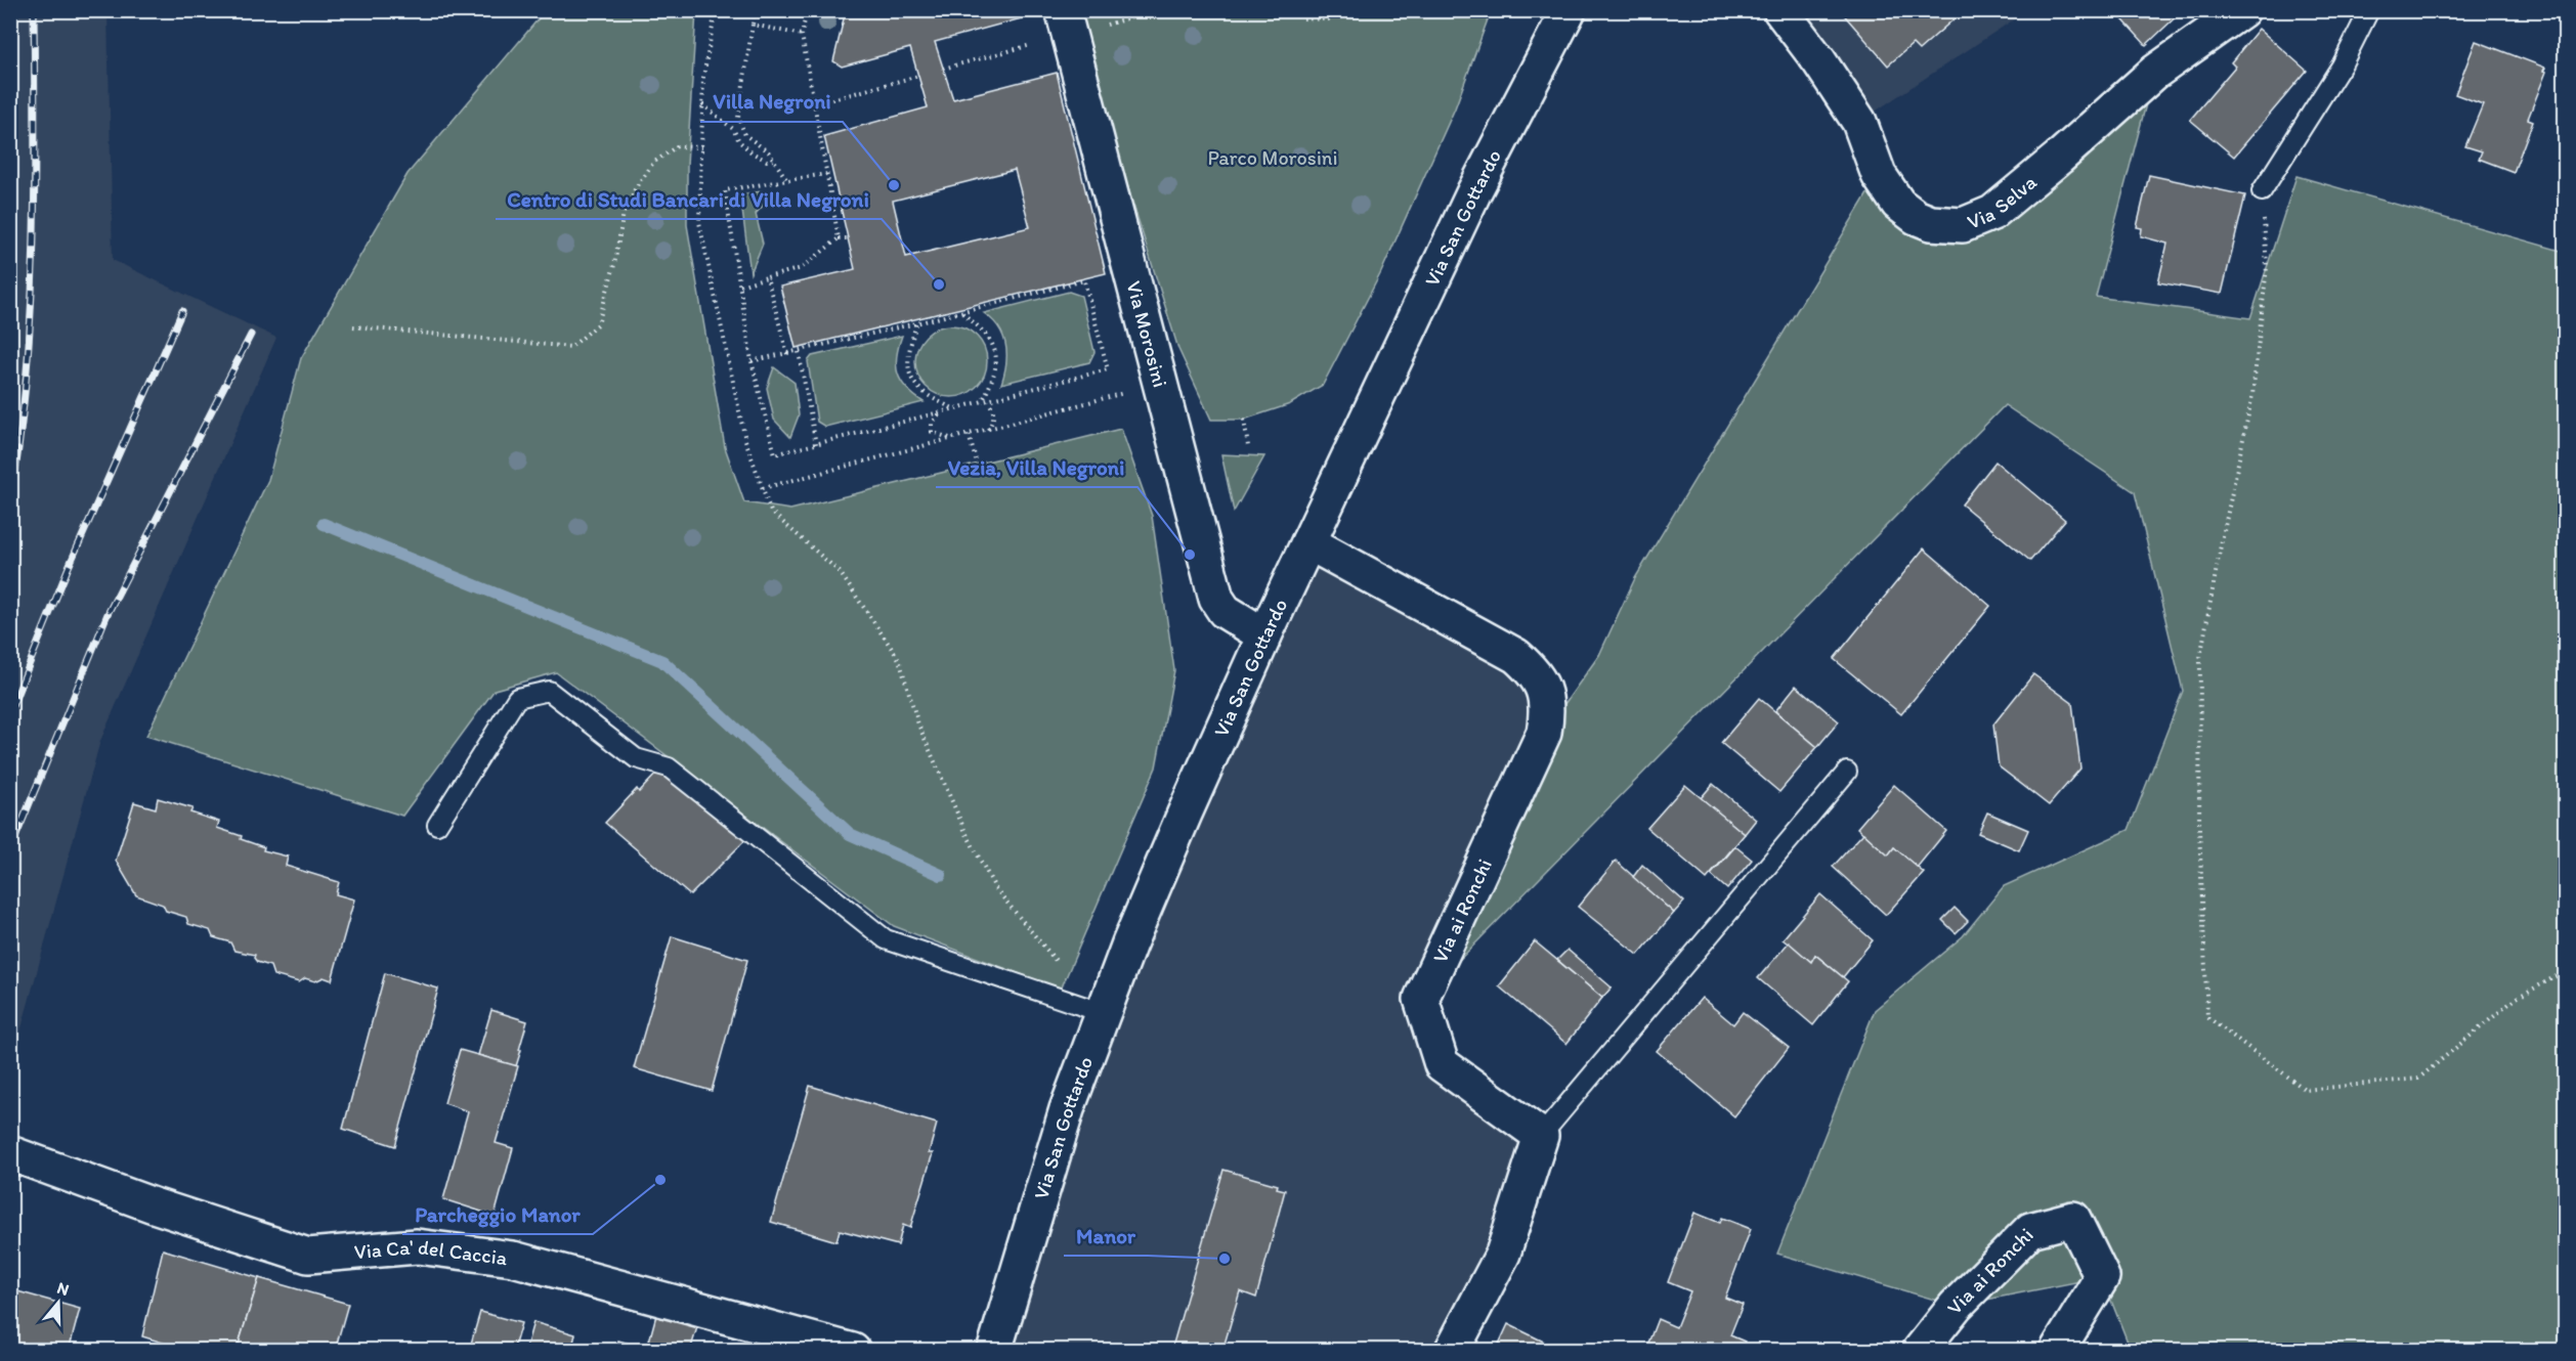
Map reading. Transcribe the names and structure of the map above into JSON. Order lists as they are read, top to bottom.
{
  "streets": {
    "street": [
      "Via Selva",
      "Via San Gottardo",
      "Via Morosini",
      "Via ai Ronchi",
      "Via Ca' del Caccia"
    ]
  },
  "crossings": [
    ["Via San Gottardo", "Via Morosini"],
    ["Via San Gottardo", "Via ai Ronchi"]
  ],
  "parks": ["Parco Morosini"],
  "places": [
    "Villa Negroni",
    "Centro di Studi Bancari di Villa Negroni",
    "Vezia, Villa Negroni",
    "Parcheggio Manor",
    "Manor"
  ],
  "north": "top"
}
